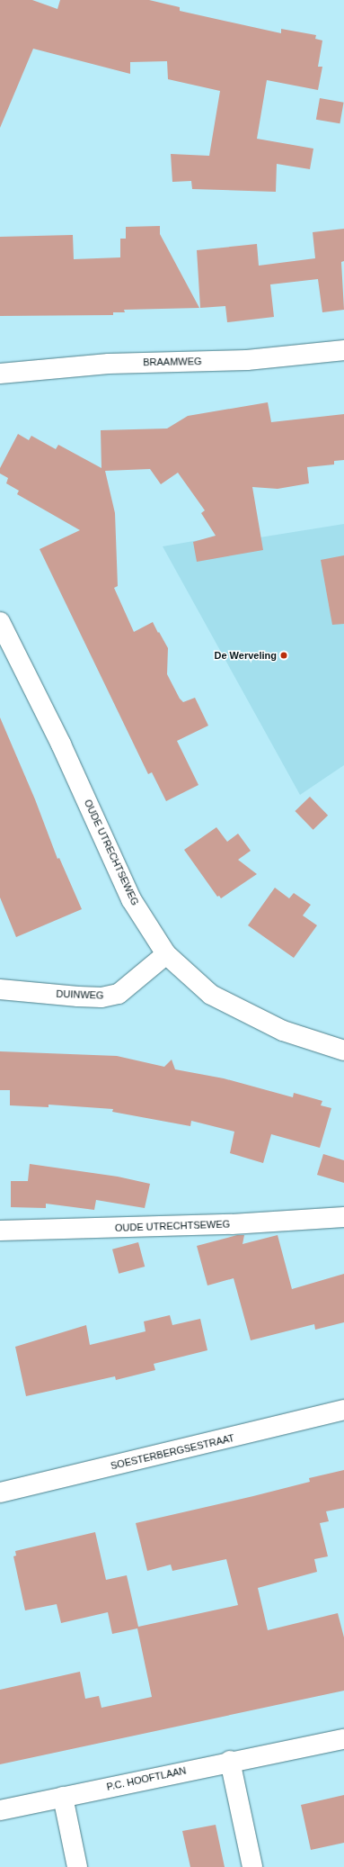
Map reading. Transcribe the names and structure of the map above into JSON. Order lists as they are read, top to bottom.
{
  "streets": {
    "street": [
      "BRAAMWEG",
      "OUDE UTRECHTSEWEG",
      "DUINWEG",
      "SOESTERBERGSESTRAAT",
      "P.C. HOOFTLAAN"
    ]
  },
  "crossings": [
    ["OUDE UTRECHTSEWEG", "DUINWEG"]
  ],
  "places": ["De Werveling"]
}
